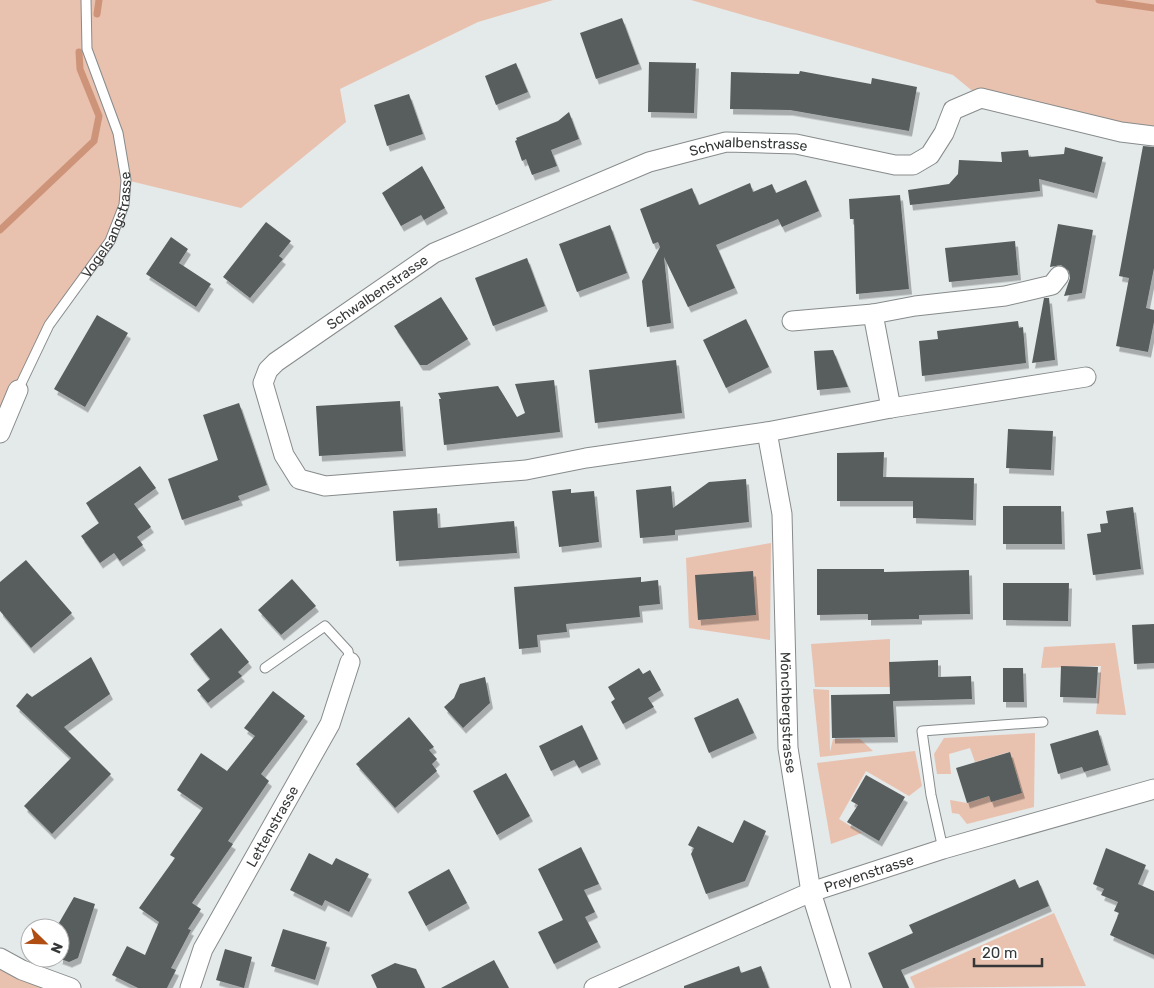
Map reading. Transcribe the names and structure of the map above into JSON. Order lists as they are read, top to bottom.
{
  "streets": {
    "street": [
      "Schwalbenstrasse",
      "Vogelsangstrasse",
      "Mönchbergstrasse",
      "Lettenstrasse",
      "Preyenstrasse"
    ]
  },
  "crossings": [
    ["Schwalbenstrasse", "Mönchbergstrasse"],
    ["Mönchbergstrasse", "Preyenstrasse"]
  ],
  "scale_bar": "20 m",
  "north": "bottom right"
}
